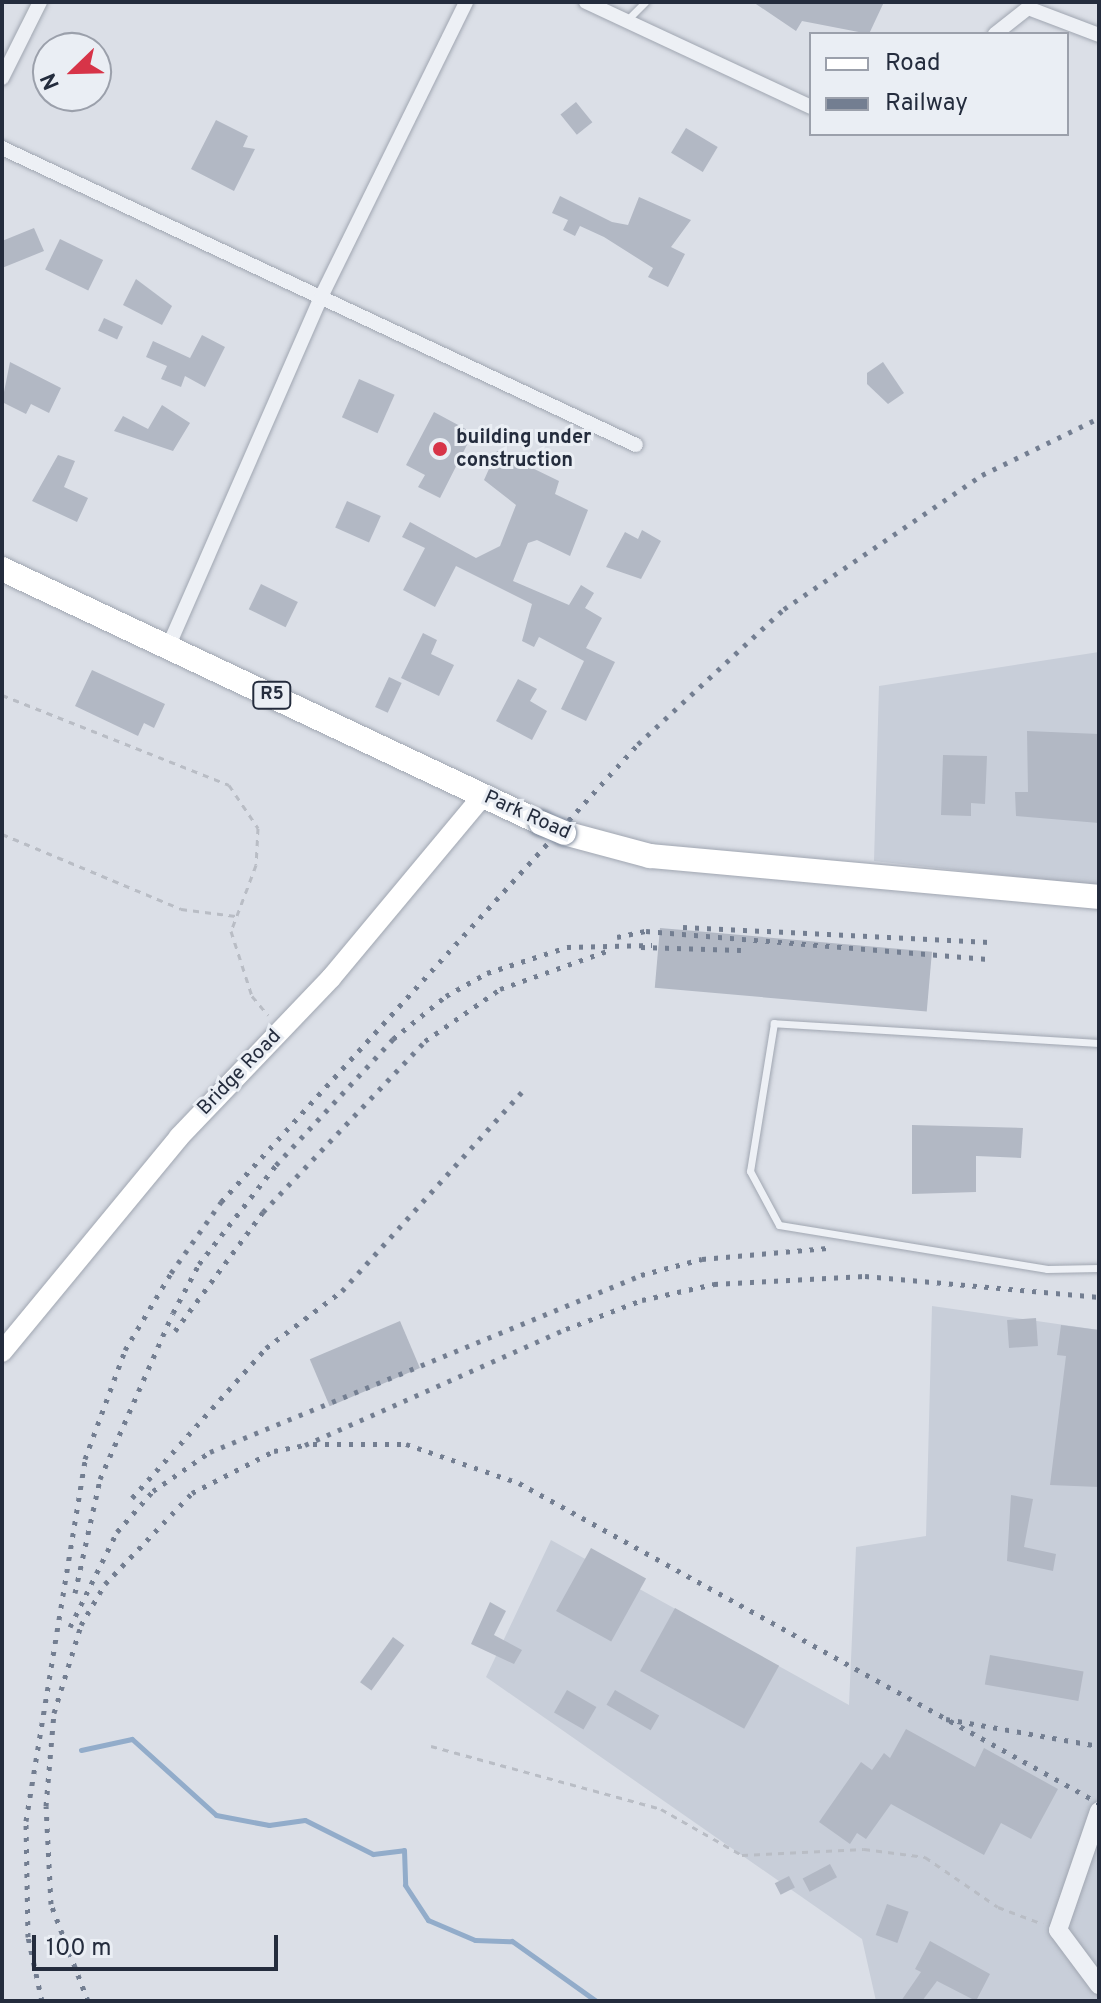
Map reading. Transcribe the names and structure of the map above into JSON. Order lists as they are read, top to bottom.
{
  "streets": {
    "highway": ["R5", "Park Road"],
    "main road": ["Bridge Road"]
  },
  "crossings": [
    ["Park Road", "Bridge Road"]
  ],
  "places": ["building under construction"],
  "legend": ["Road", "Railway"],
  "scale_bar": "100 m",
  "north": "bottom left"
}
